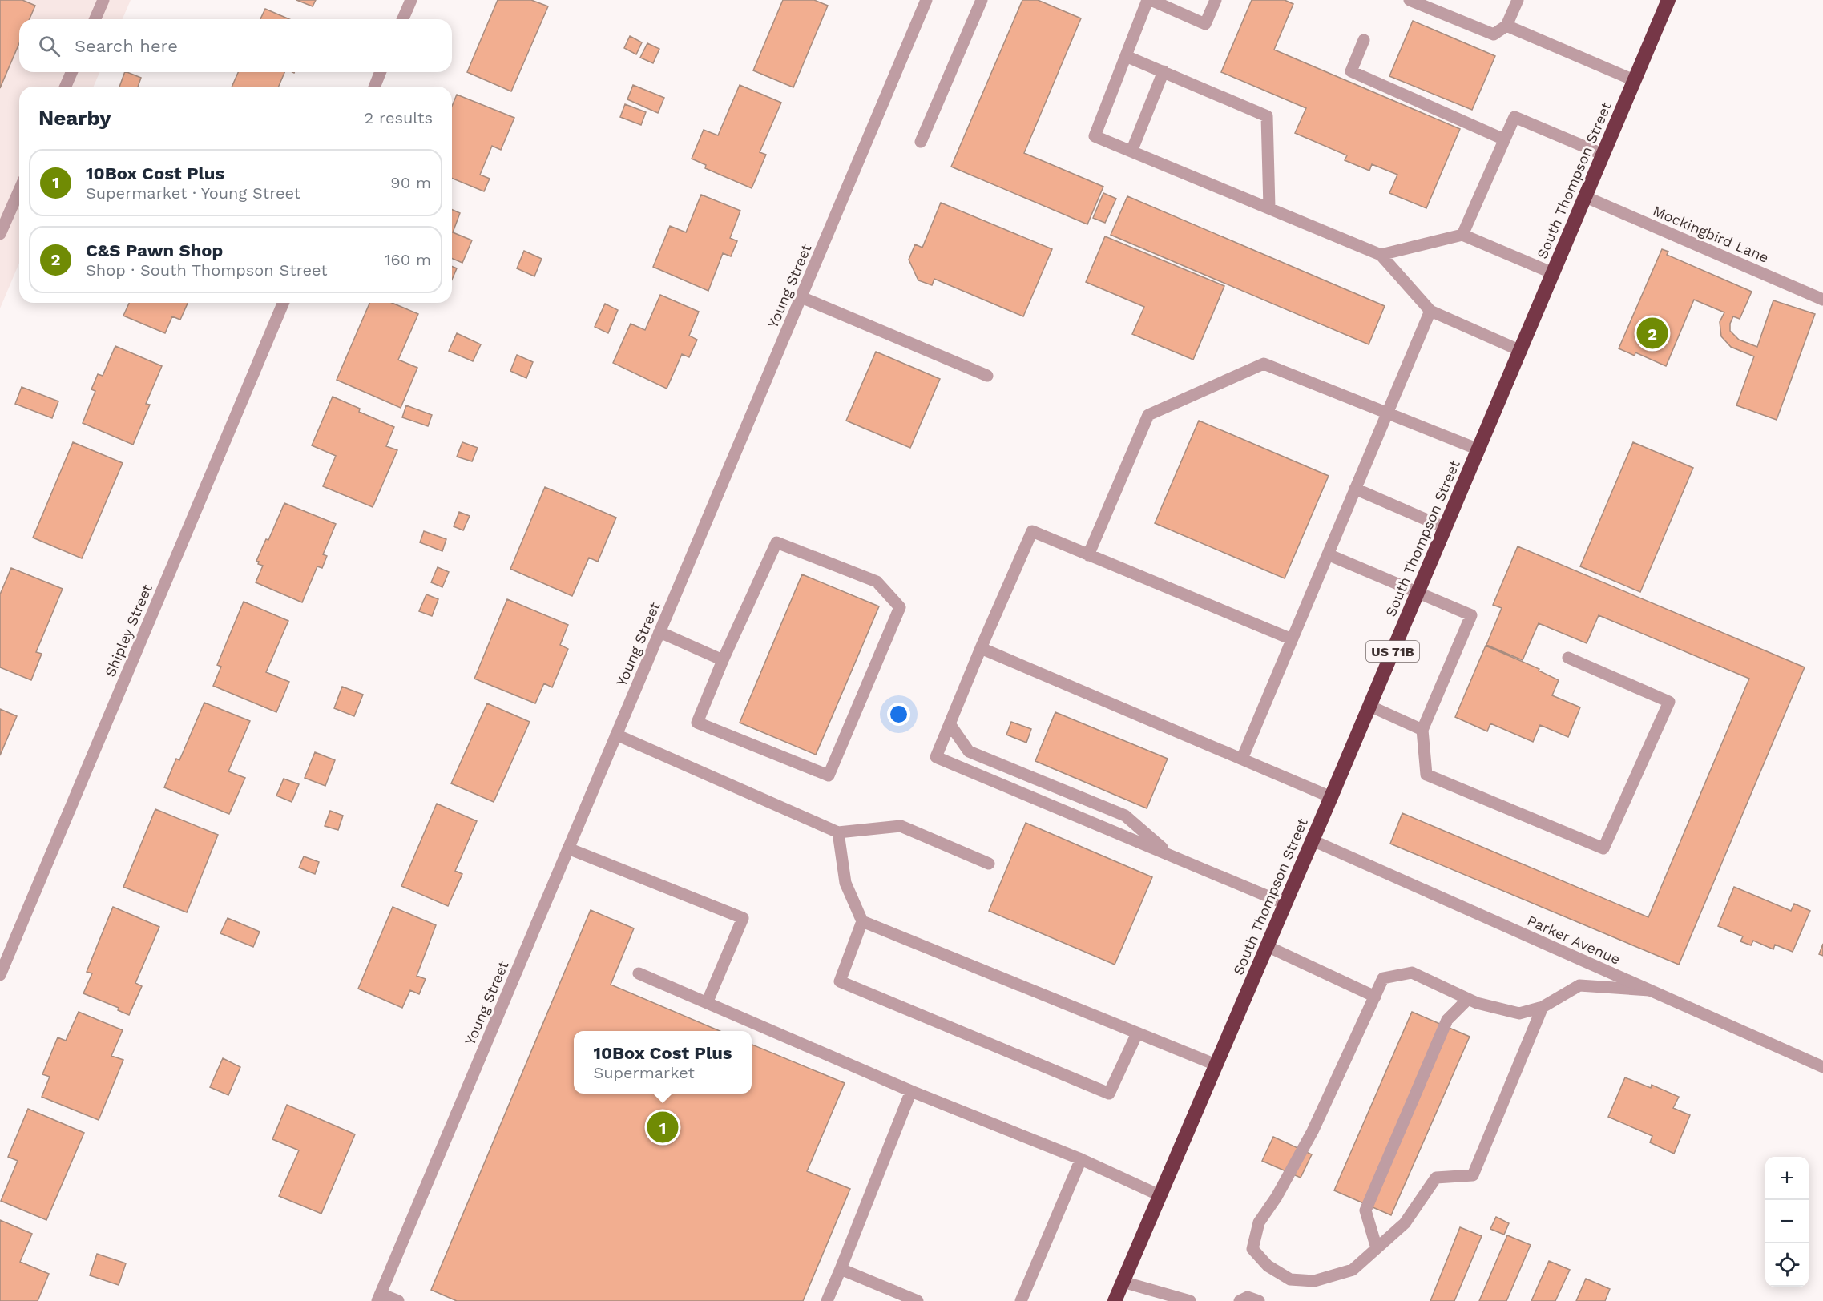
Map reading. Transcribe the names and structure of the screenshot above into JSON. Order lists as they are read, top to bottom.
{
  "streets": {
    "highway": ["South Thompson Street", "US 71B"],
    "street": [
      "Mockingbird Lane",
      "Young Street",
      "Shipley Street",
      "Parker Avenue"
    ]
  },
  "crossings": [
    ["South Thompson Street", "Mockingbird Lane"],
    ["South Thompson Street", "Parker Avenue"]
  ],
  "page": {
    "search": "Search here",
    "heading": ["Nearby", "2 results"],
    "list": [
      {
        "mark": "1",
        "name": "10Box Cost Plus",
        "note": "Supermarket · Young Street",
        "value": "90 m"
      },
      {
        "mark": "2",
        "name": "C&S Pawn Shop",
        "note": "Shop · South Thompson Street",
        "value": "160 m"
      }
    ],
    "pins": ["2", "1"],
    "popup": ["10Box Cost Plus", "Supermarket"],
    "map_buttons": ["+", "−"]
  }
}
